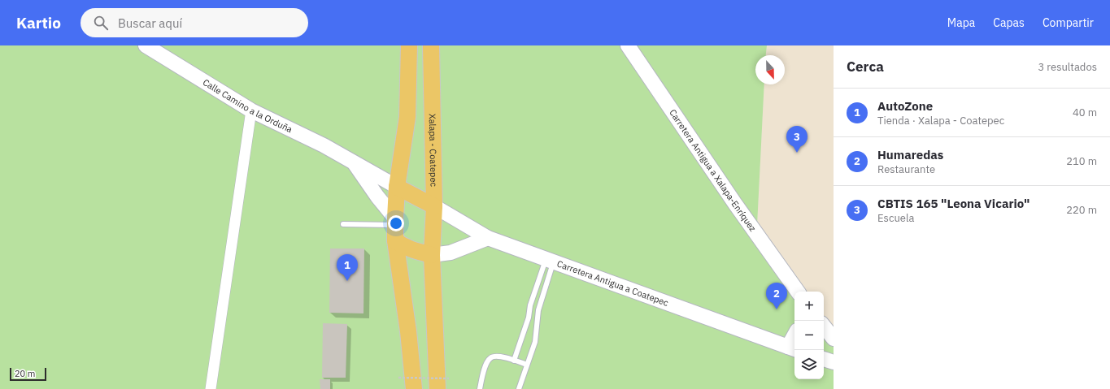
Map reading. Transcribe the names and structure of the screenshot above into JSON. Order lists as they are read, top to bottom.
{
  "streets": {
    "main road": ["Xalapa - Coatepec"],
    "street": ["Calle Camino a la Orduña", "Carretera Antigua a Xalapa-Enríquez", "Carretera Antigua a Coatepec"]
  },
  "crossings": [
    ["Xalapa - Coatepec", "Carretera Antigua a Coatepec"]
  ],
  "scale_bar": "20 m",
  "north": "bottom",
  "page": {
    "header": "Kartio",
    "search": "Buscar aquí",
    "nav": ["Mapa", "Capas", "Compartir"],
    "heading": ["Cerca", "3 resultados"],
    "list": [
      {
        "mark": "1",
        "name": "AutoZone",
        "note": "Tienda · Xalapa - Coatepec",
        "value": "40 m"
      },
      {
        "mark": "2",
        "name": "Humaredas",
        "note": "Restaurante",
        "value": "210 m"
      },
      {
        "mark": "3",
        "name": "CBTIS 165 \"Leona Vicario\"",
        "note": "Escuela",
        "value": "220 m"
      }
    ],
    "pins": ["3", "1", "2"],
    "map_buttons": ["+", "−"],
    "scale": "20 m"
  }
}
